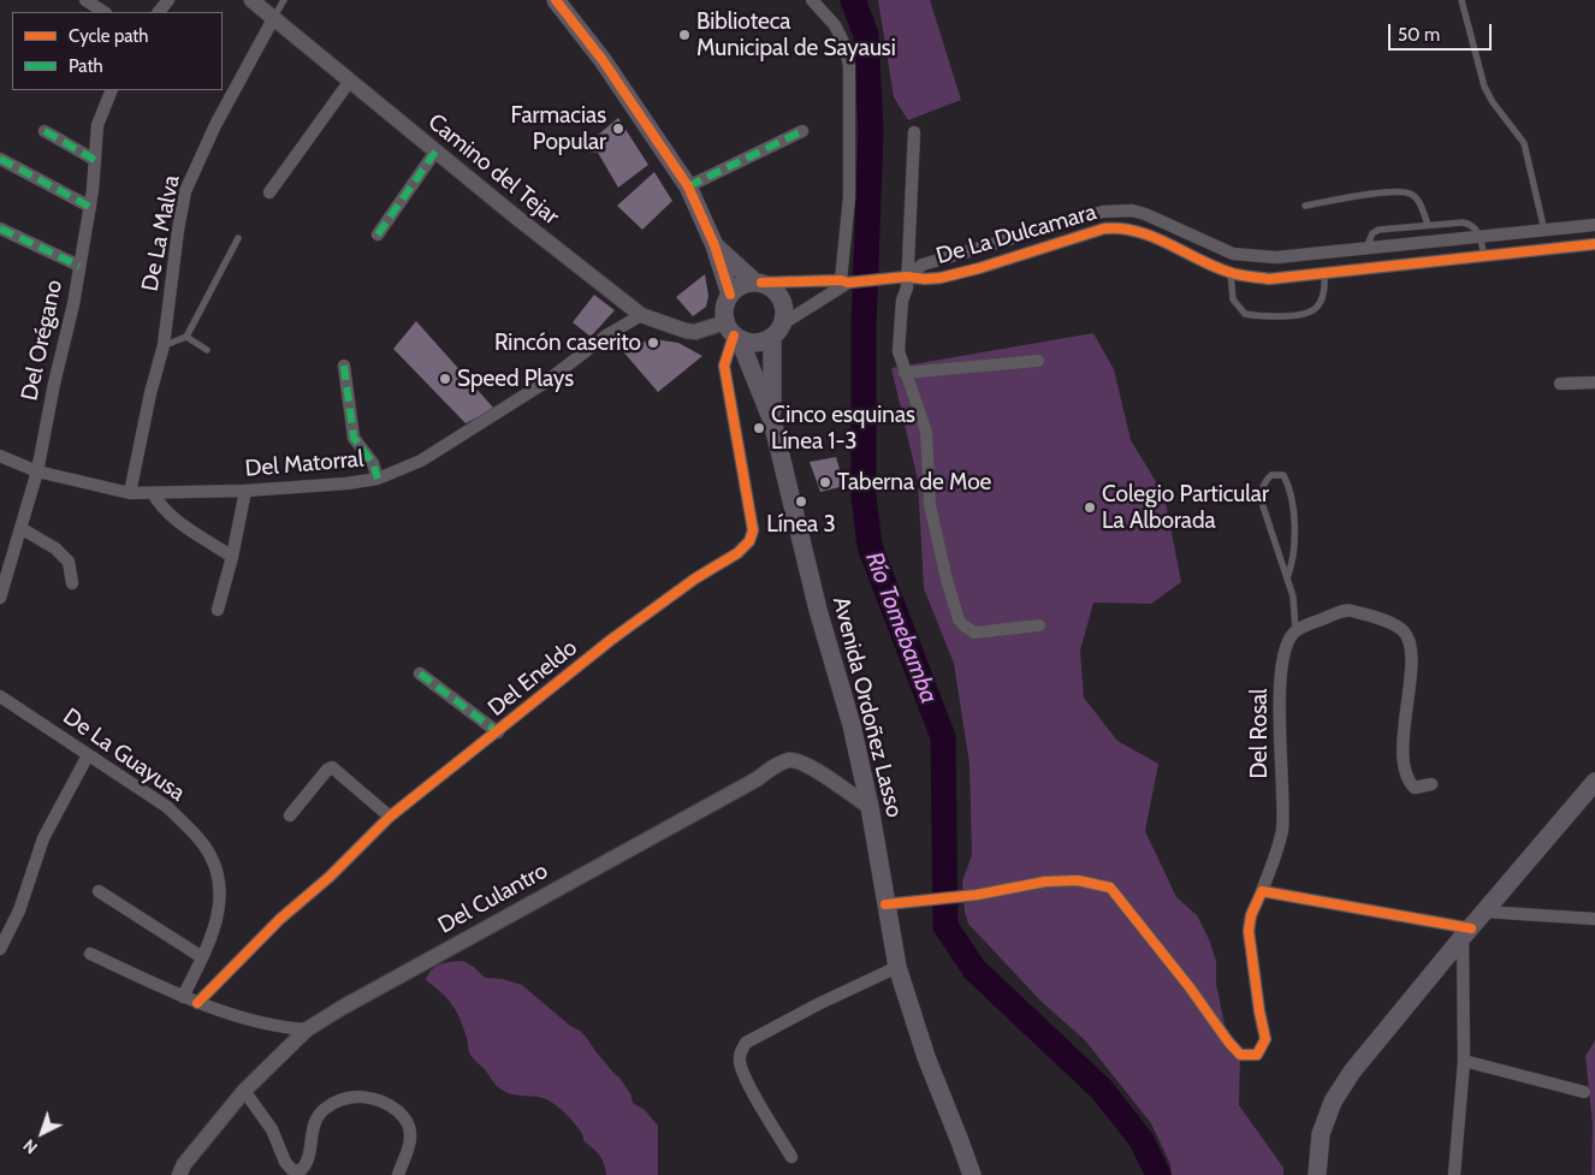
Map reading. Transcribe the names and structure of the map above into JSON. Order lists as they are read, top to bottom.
{
  "streets": {
    "main road": ["Avenida Ordoñez Lasso"],
    "street": [
      "Camino del Tejar",
      "De La Malva",
      "De La Dulcamara",
      "Del Orégano",
      "Del Matorral",
      "Del Eneldo",
      "Del Rosal",
      "De La Guayusa",
      "Del Culantro"
    ]
  },
  "crossings": [
    ["Camino del Tejar", "De La Malva"],
    ["Camino del Tejar", "De La Dulcamara"],
    ["Camino del Tejar", "Del Matorral"],
    ["Camino del Tejar", "Del Eneldo"],
    ["Camino del Tejar", "Avenida Ordoñez Lasso"],
    ["De La Malva", "Del Matorral"],
    ["De La Dulcamara", "Del Eneldo"],
    ["De La Dulcamara", "Avenida Ordoñez Lasso"],
    ["Del Orégano", "Del Matorral"],
    ["Del Eneldo", "Avenida Ordoñez Lasso"],
    ["Avenida Ordoñez Lasso", "Del Rosal"],
    ["Avenida Ordoñez Lasso", "Del Culantro"]
  ],
  "water": ["Río Tomebamba"],
  "places": [
    "Biblioteca Municipal de Sayausi",
    "Farmacias Popular",
    "Rincón caserito",
    "Speed Plays",
    "Cinco esquinas Línea 1-3",
    "Taberna de Moe",
    "Línea 3",
    "Colegio Particular La Alborada"
  ],
  "legend": ["Cycle path", "Path"],
  "scale_bar": "50 m",
  "north": "bottom left"
}
